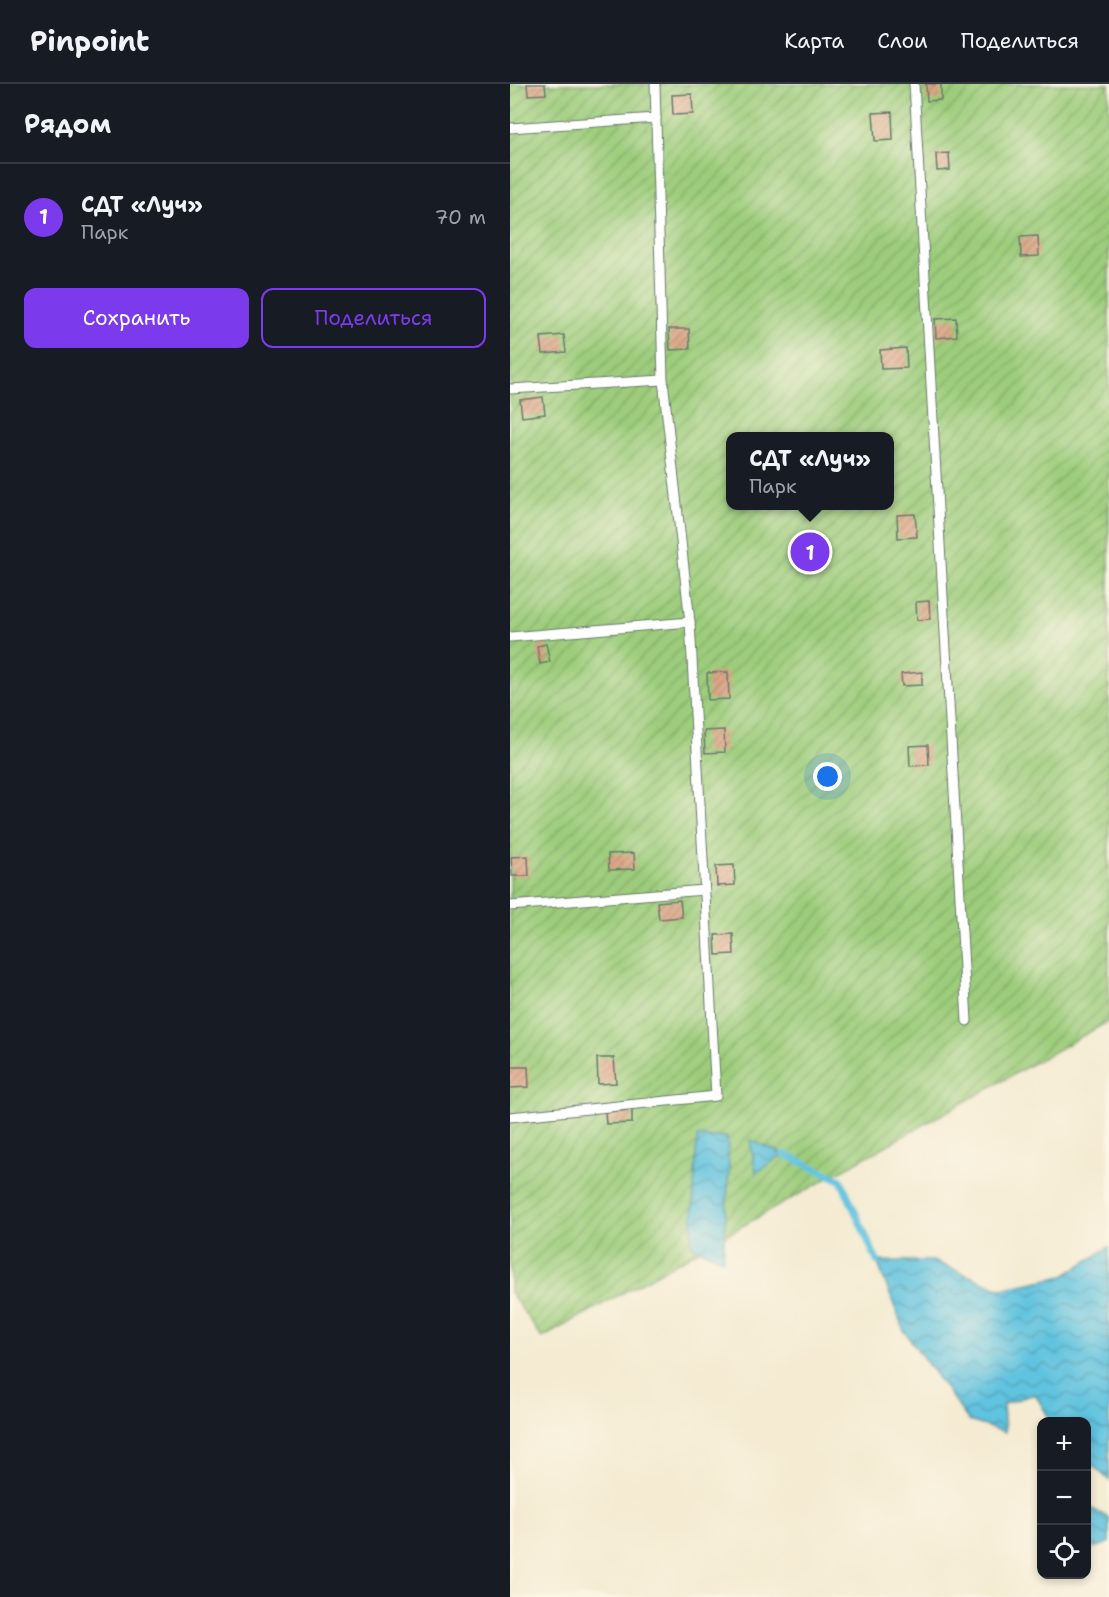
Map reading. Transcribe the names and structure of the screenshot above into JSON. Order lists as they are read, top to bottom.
{
  "page": {
    "header": "Pinpoint",
    "nav": ["Карта", "Слои", "Поделиться"],
    "heading": "Рядом",
    "list": [
      {
        "mark": "1",
        "name": "СДТ «Луч»",
        "note": "Парк",
        "value": "70 m"
      }
    ],
    "buttons": ["Сохранить", "Поделиться"],
    "popup": ["СДТ «Луч»", "Парк"],
    "pins": "1",
    "map_buttons": ["+", "−"]
  }
}
